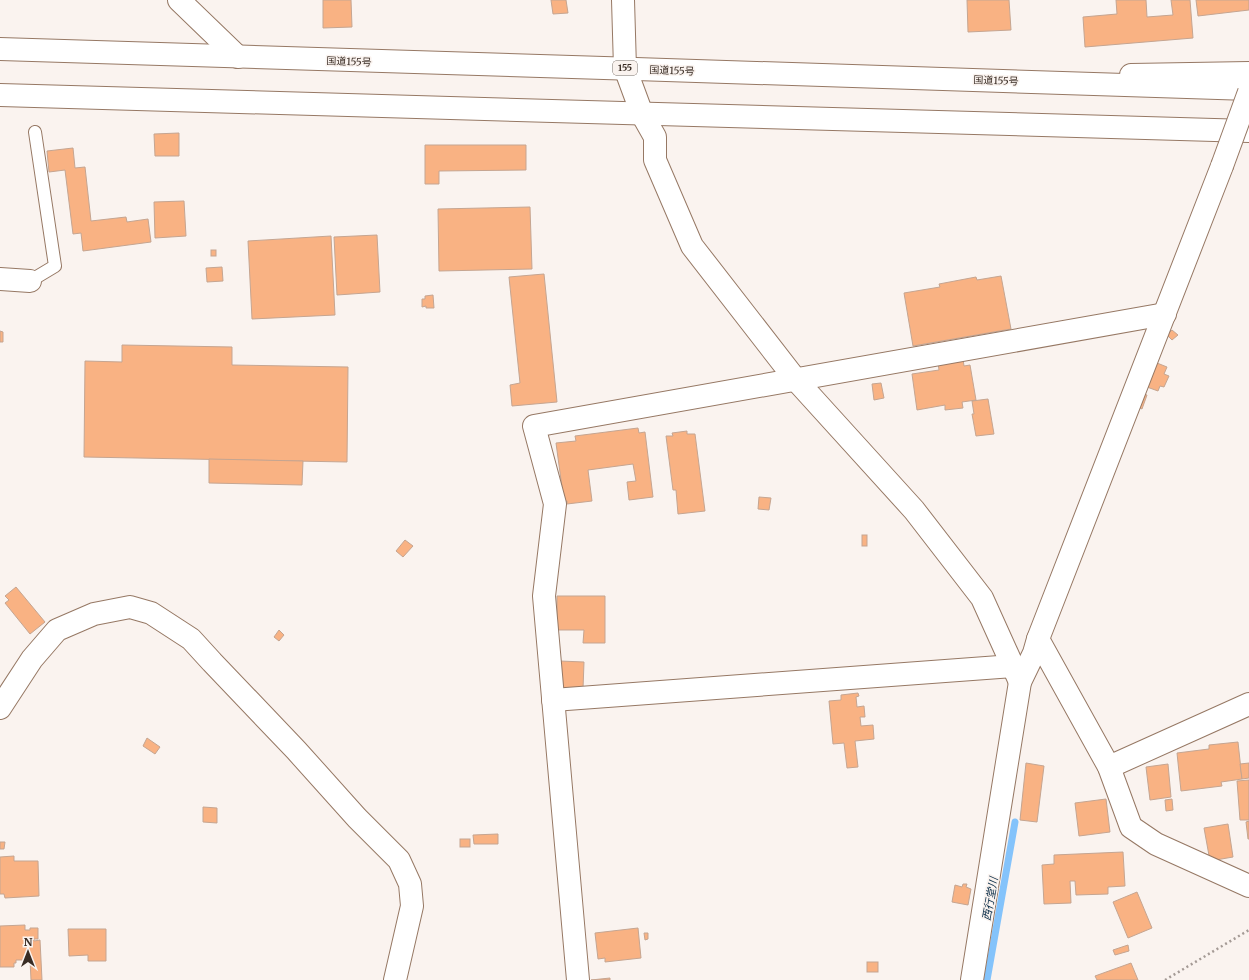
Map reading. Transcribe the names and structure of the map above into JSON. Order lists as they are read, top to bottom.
{
  "streets": {
    "main road": ["国道155号", "155"]
  },
  "water": ["西行堂川"],
  "north": "top"
}
